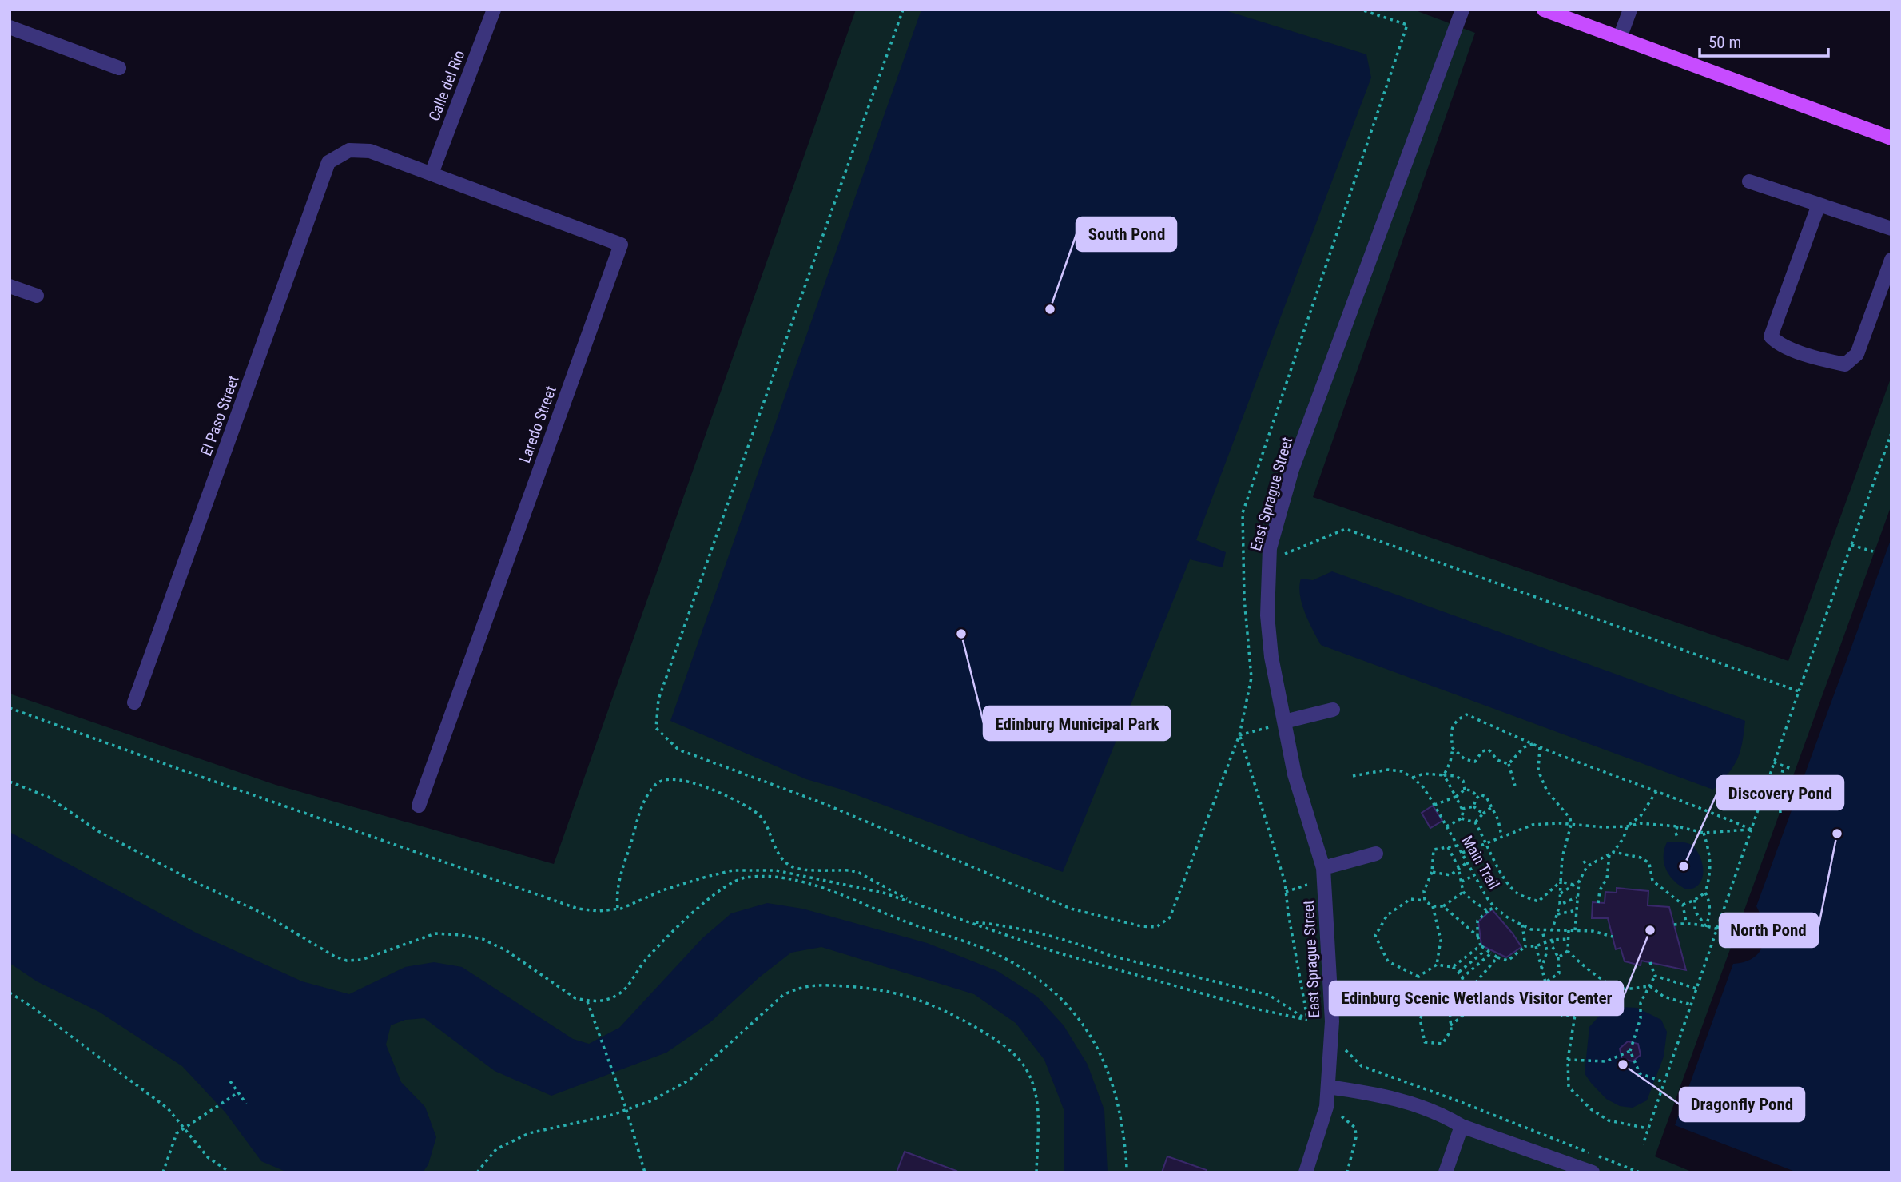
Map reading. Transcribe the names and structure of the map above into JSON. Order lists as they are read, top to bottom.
{
  "streets": {
    "street": [
      "Calle del Rio",
      "El Paso Street",
      "Laredo Street",
      "East Sprague Street"
    ],
    "path": ["Main Trail"]
  },
  "crossings": [
    ["Calle del Rio", "El Paso Street"],
    ["Calle del Rio", "Laredo Street"],
    ["El Paso Street", "Laredo Street"]
  ],
  "places": [
    "South Pond",
    "Edinburg Municipal Park",
    "North Pond",
    "Discovery Pond",
    "Edinburg Scenic Wetlands Visitor Center",
    "Dragonfly Pond"
  ],
  "scale_bar": "50 m"
}
